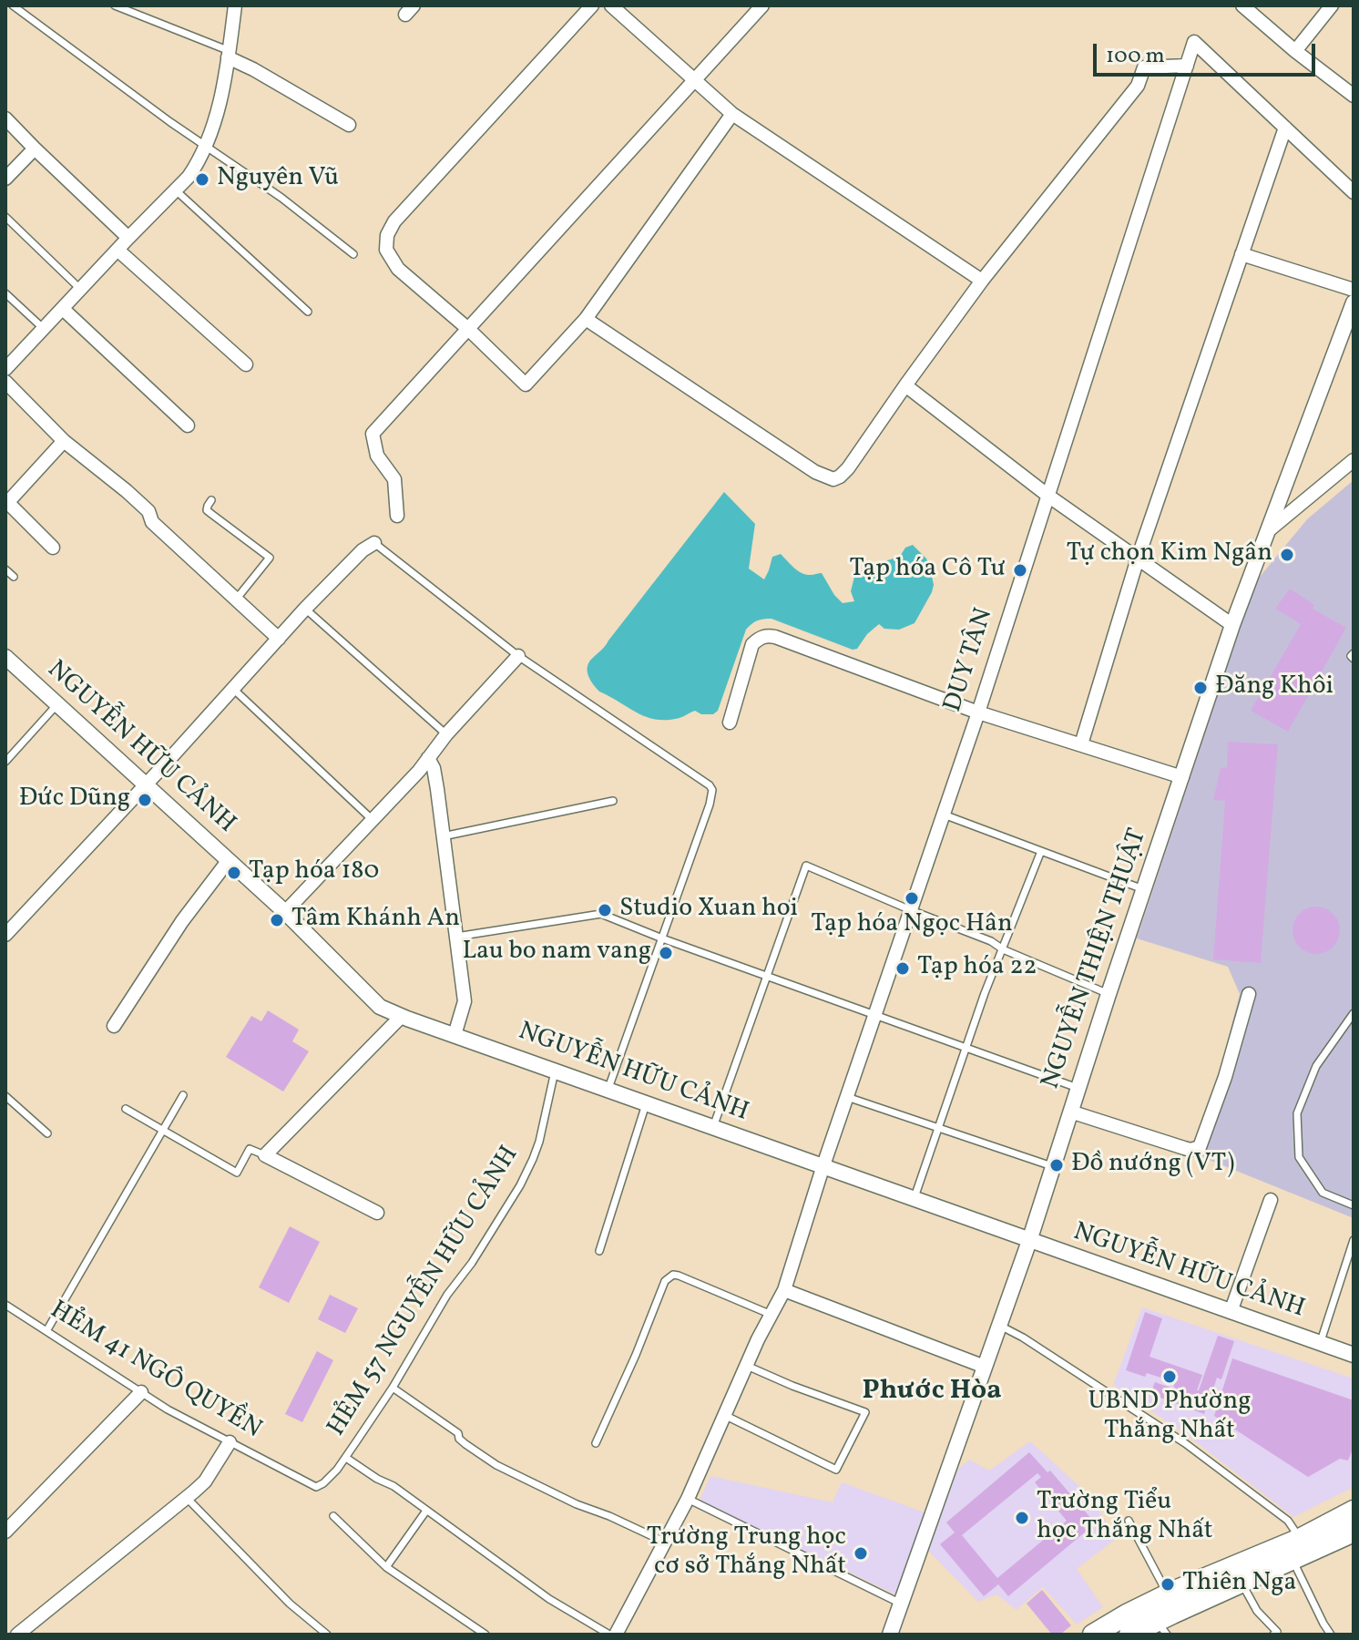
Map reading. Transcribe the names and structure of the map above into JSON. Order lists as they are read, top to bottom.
{
  "streets": {
    "street": ["DUY TÂN", "NGUYỄN HỮU CẢNH", "NGUYỄN THIỆN THUẬT"],
    "lane": ["HẺM 57 NGUYỄN HỮU CẢNH", "HẺM 41 NGÔ QUYỀN"]
  },
  "crossings": [
    ["DUY TÂN", "NGUYỄN HỮU CẢNH"],
    ["NGUYỄN HỮU CẢNH", "NGUYỄN THIỆN THUẬT"],
    ["NGUYỄN HỮU CẢNH", "HẺM 57 NGUYỄN HỮU CẢNH"],
    ["HẺM 57 NGUYỄN HỮU CẢNH", "HẺM 41 NGÔ QUYỀN"]
  ],
  "districts": ["Phước Hòa"],
  "places": [
    "Nguyên Vũ",
    "Tự chọn Kim Ngân",
    "Tạp hóa Cô Tư",
    "Đăng Khôi",
    "Đức Dũng",
    "Tạp hóa 180",
    "Tạp hóa Ngọc Hân",
    "Studio Xuan hoi",
    "Tâm Khánh An",
    "Lau bo nam vang",
    "Tạp hóa 22",
    "Đồ nướng (VT)",
    "UBND Phường Thắng Nhất",
    "Trường Tiểu học Thắng Nhất",
    "Trường Trung học cơ sở Thắng Nhất",
    "Thiên Nga"
  ],
  "scale_bar": "100 m"
}
